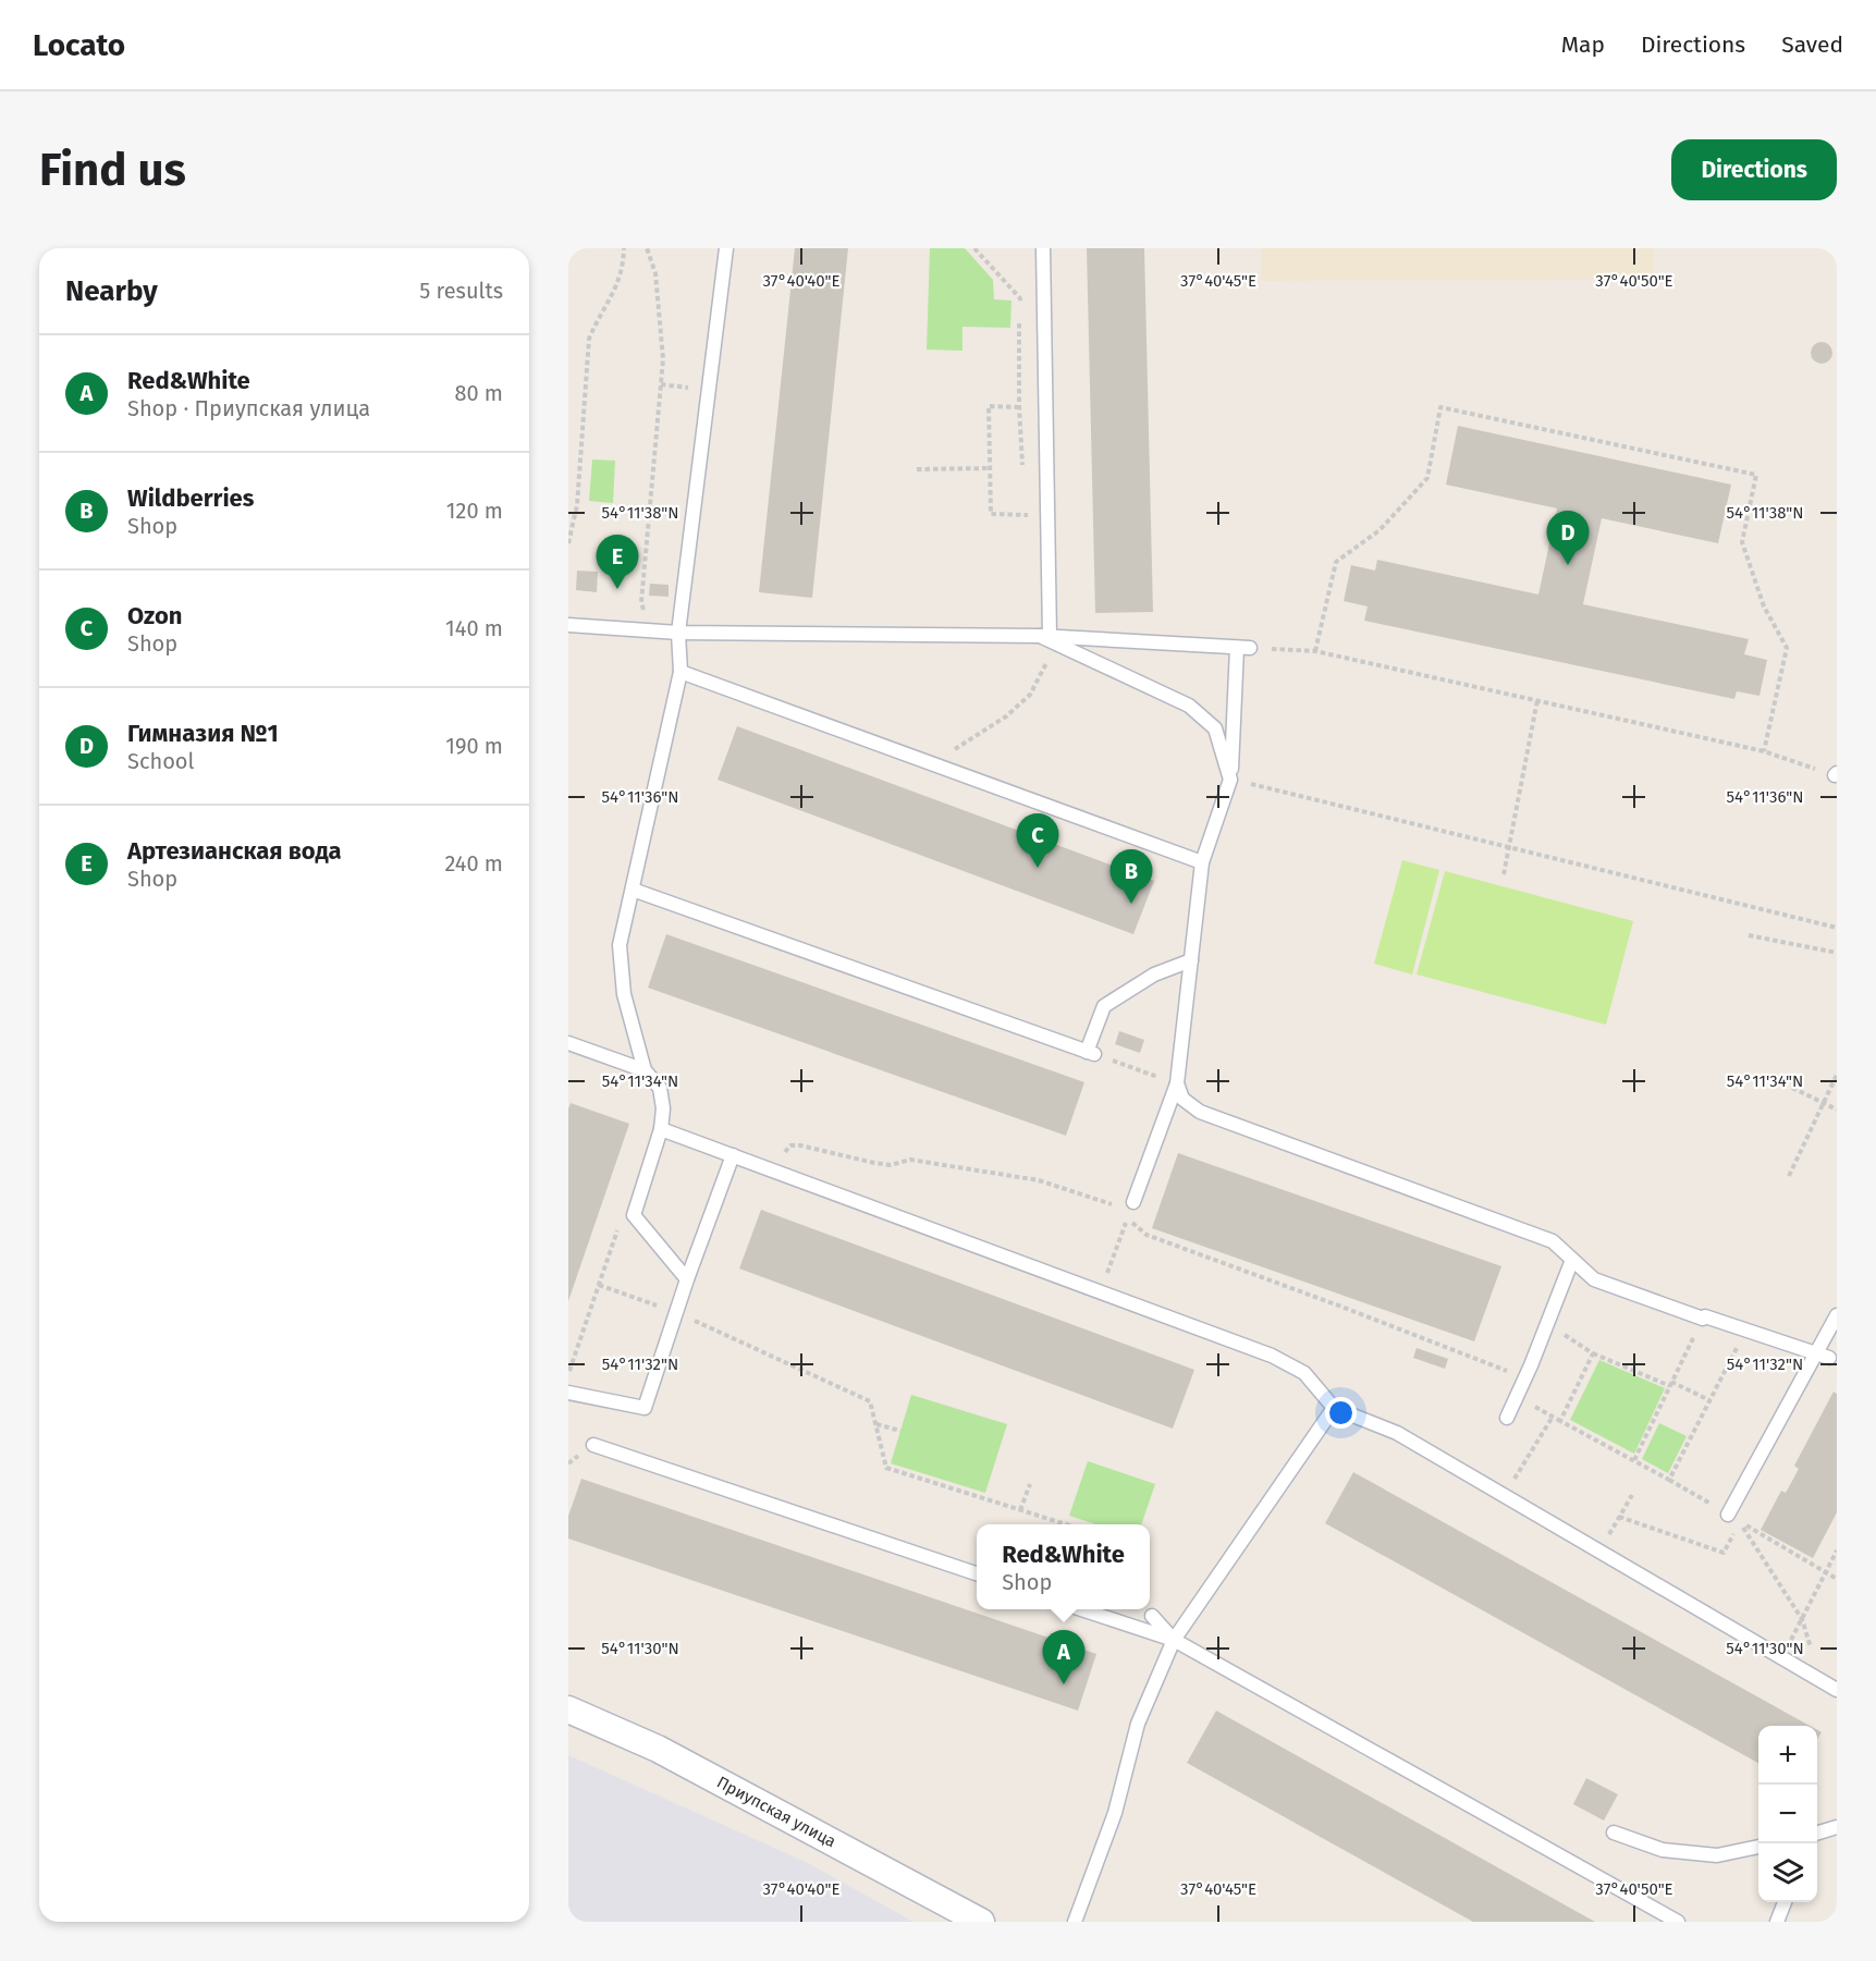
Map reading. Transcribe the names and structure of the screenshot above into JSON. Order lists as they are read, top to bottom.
{
  "streets": {
    "street": ["Приупская улица"]
  },
  "page": {
    "header": "Locato",
    "nav": ["Map", "Directions", "Saved"],
    "buttons": "Directions",
    "title": "Find us",
    "heading": ["Nearby", "5 results"],
    "list": [
      {
        "mark": "A",
        "name": "Red&White",
        "note": "Shop · Приупская улица",
        "value": "80 m"
      },
      {
        "mark": "B",
        "name": "Wildberries",
        "note": "Shop",
        "value": "120 m"
      },
      {
        "mark": "C",
        "name": "Ozon",
        "note": "Shop",
        "value": "140 m"
      },
      {
        "mark": "D",
        "name": "Гимназия №1",
        "note": "School",
        "value": "190 m"
      },
      {
        "mark": "E",
        "name": "Артезианская вода",
        "note": "Shop",
        "value": "240 m"
      }
    ],
    "pins": [
      "D",
      "E",
      "C",
      "B",
      "A"
    ],
    "popup": ["Red&White", "Shop"],
    "map_buttons": ["+", "−"]
  },
  "coordinates": [
    "37°40'40\"E",
    "37°40'45\"E",
    "37°40'50\"E",
    "54°11'38\"N",
    "54°11'36\"N",
    "54°11'34\"N",
    "54°11'32\"N",
    "54°11'30\"N"
  ]
}
